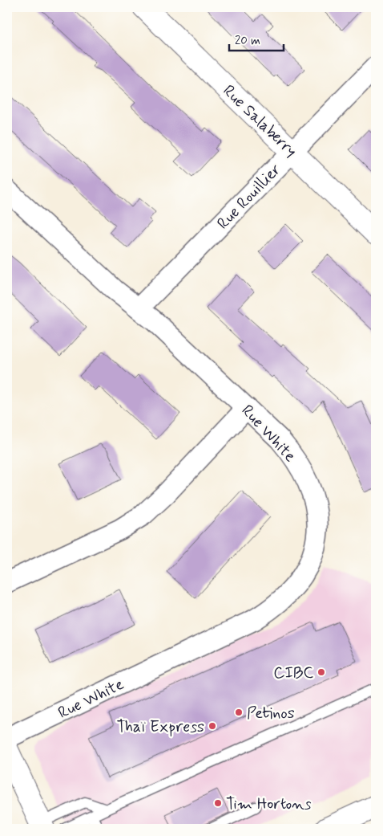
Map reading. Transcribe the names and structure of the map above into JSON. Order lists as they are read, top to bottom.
{
  "streets": {
    "street": ["Rue Salaberry", "Rue Rouillier", "Rue White"]
  },
  "crossings": [
    ["Rue Salaberry", "Rue Rouillier"],
    ["Rue Rouillier", "Rue White"]
  ],
  "places": [
    "CIBC",
    "Petinos",
    "Thaï Express",
    "Tim Hortons"
  ],
  "scale_bar": "20 m"
}
